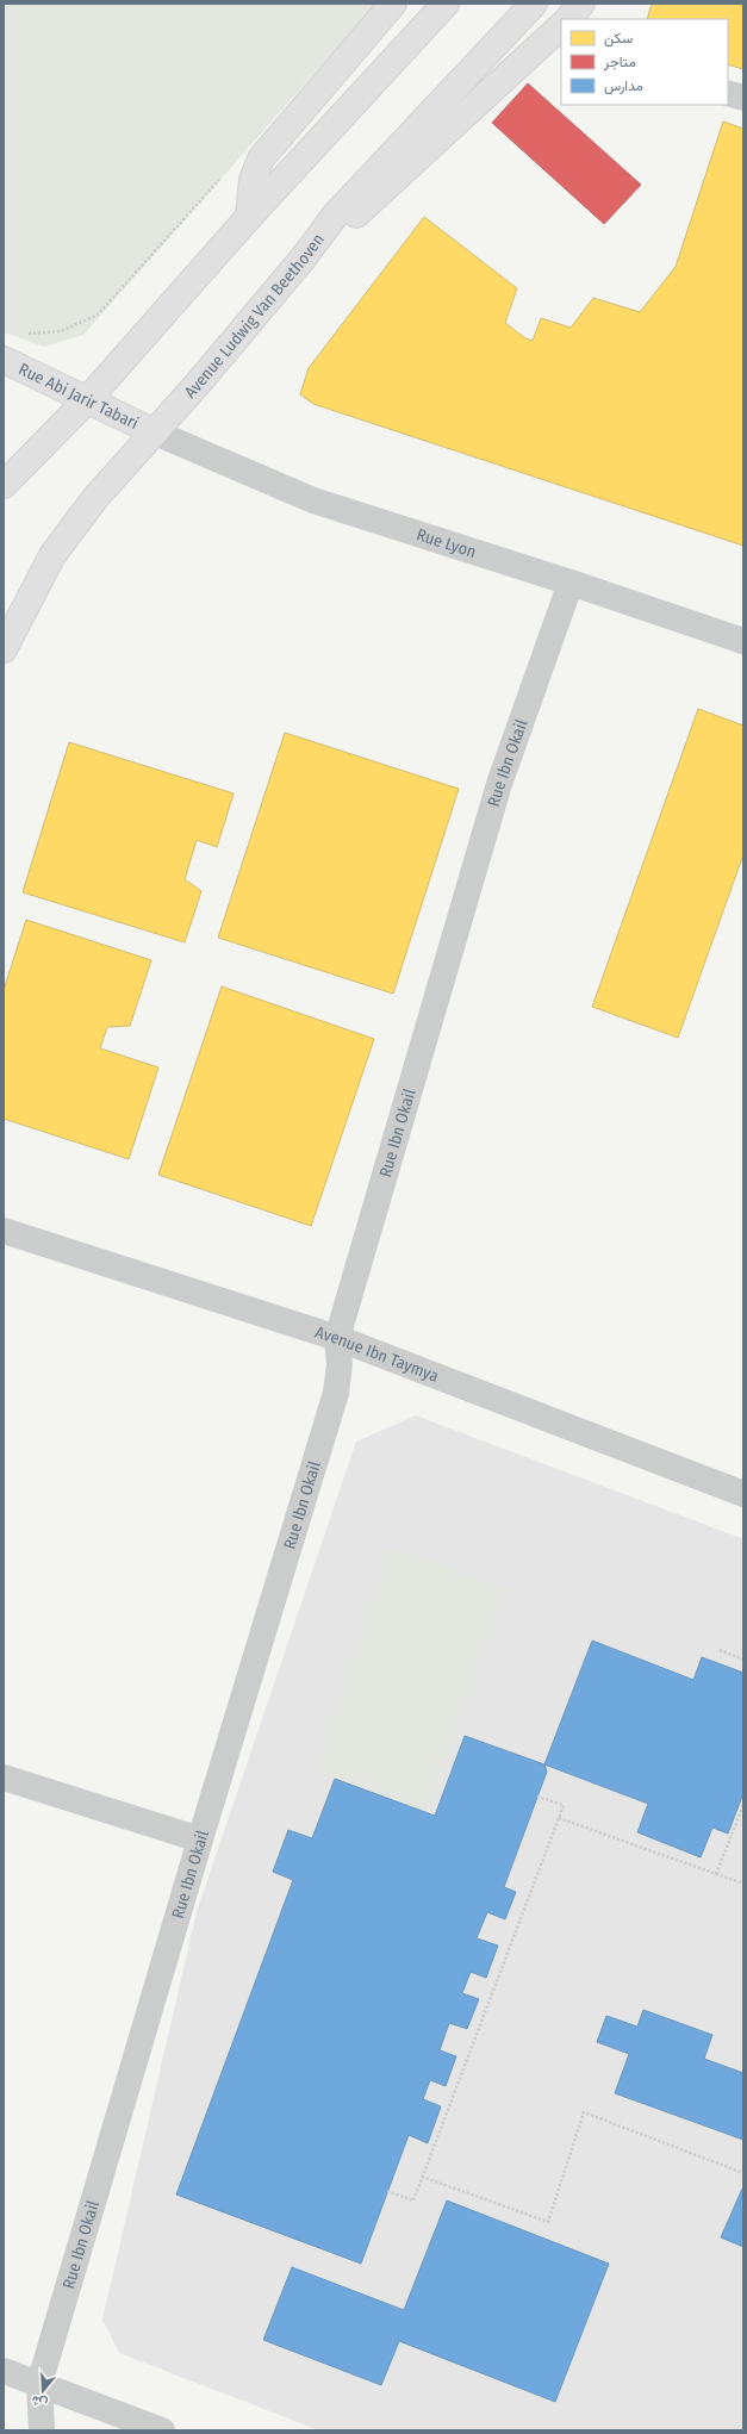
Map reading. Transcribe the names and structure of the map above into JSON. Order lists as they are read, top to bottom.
{
  "streets": {
    "main road": ["Avenue Ludwig Van Beethoven", "Rue Abi Jarir Tabari"],
    "street": ["Rue Lyon", "Rue Ibn Okail", "Avenue Ibn Taymya"]
  },
  "crossings": [
    ["Avenue Ludwig Van Beethoven", "Rue Abi Jarir Tabari"],
    ["Avenue Ludwig Van Beethoven", "Rue Lyon"],
    ["Rue Abi Jarir Tabari", "Rue Lyon"],
    ["Rue Lyon", "Rue Ibn Okail"],
    ["Rue Ibn Okail", "Avenue Ibn Taymya"]
  ],
  "legend": ["سكن", "متاجر", "مدارس"],
  "north": "bottom"
}
